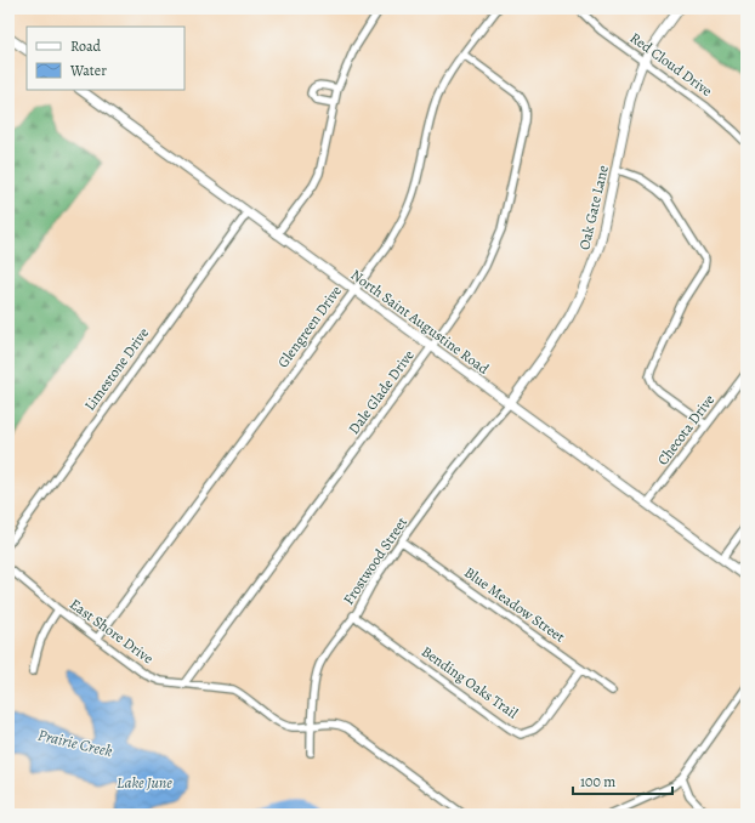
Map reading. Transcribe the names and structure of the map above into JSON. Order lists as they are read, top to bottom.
{
  "streets": {
    "street": [
      "Red Cloud Drive",
      "Oak Gate Lane",
      "North Saint Augustine Road",
      "Glengreen Drive",
      "Limestone Drive",
      "Dale Glade Drive",
      "Checota Drive",
      "Frostwood Street",
      "Blue Meadow Street",
      "East Shore Drive",
      "Bending Oaks Trail"
    ]
  },
  "crossings": [
    ["Red Cloud Drive", "Oak Gate Lane"],
    ["Oak Gate Lane", "North Saint Augustine Road"],
    ["Oak Gate Lane", "Frostwood Street"],
    ["North Saint Augustine Road", "Glengreen Drive"],
    ["North Saint Augustine Road", "Limestone Drive"],
    ["North Saint Augustine Road", "Dale Glade Drive"],
    ["North Saint Augustine Road", "Checota Drive"],
    ["North Saint Augustine Road", "Frostwood Street"],
    ["Glengreen Drive", "Dale Glade Drive"],
    ["Glengreen Drive", "East Shore Drive"],
    ["Dale Glade Drive", "East Shore Drive"],
    ["Frostwood Street", "Blue Meadow Street"],
    ["Frostwood Street", "East Shore Drive"],
    ["Frostwood Street", "Bending Oaks Trail"],
    ["Blue Meadow Street", "Bending Oaks Trail"]
  ],
  "water": ["Prairie Creek", "Lake June"],
  "legend": ["Road", "Water"],
  "scale_bar": "100 m"
}
